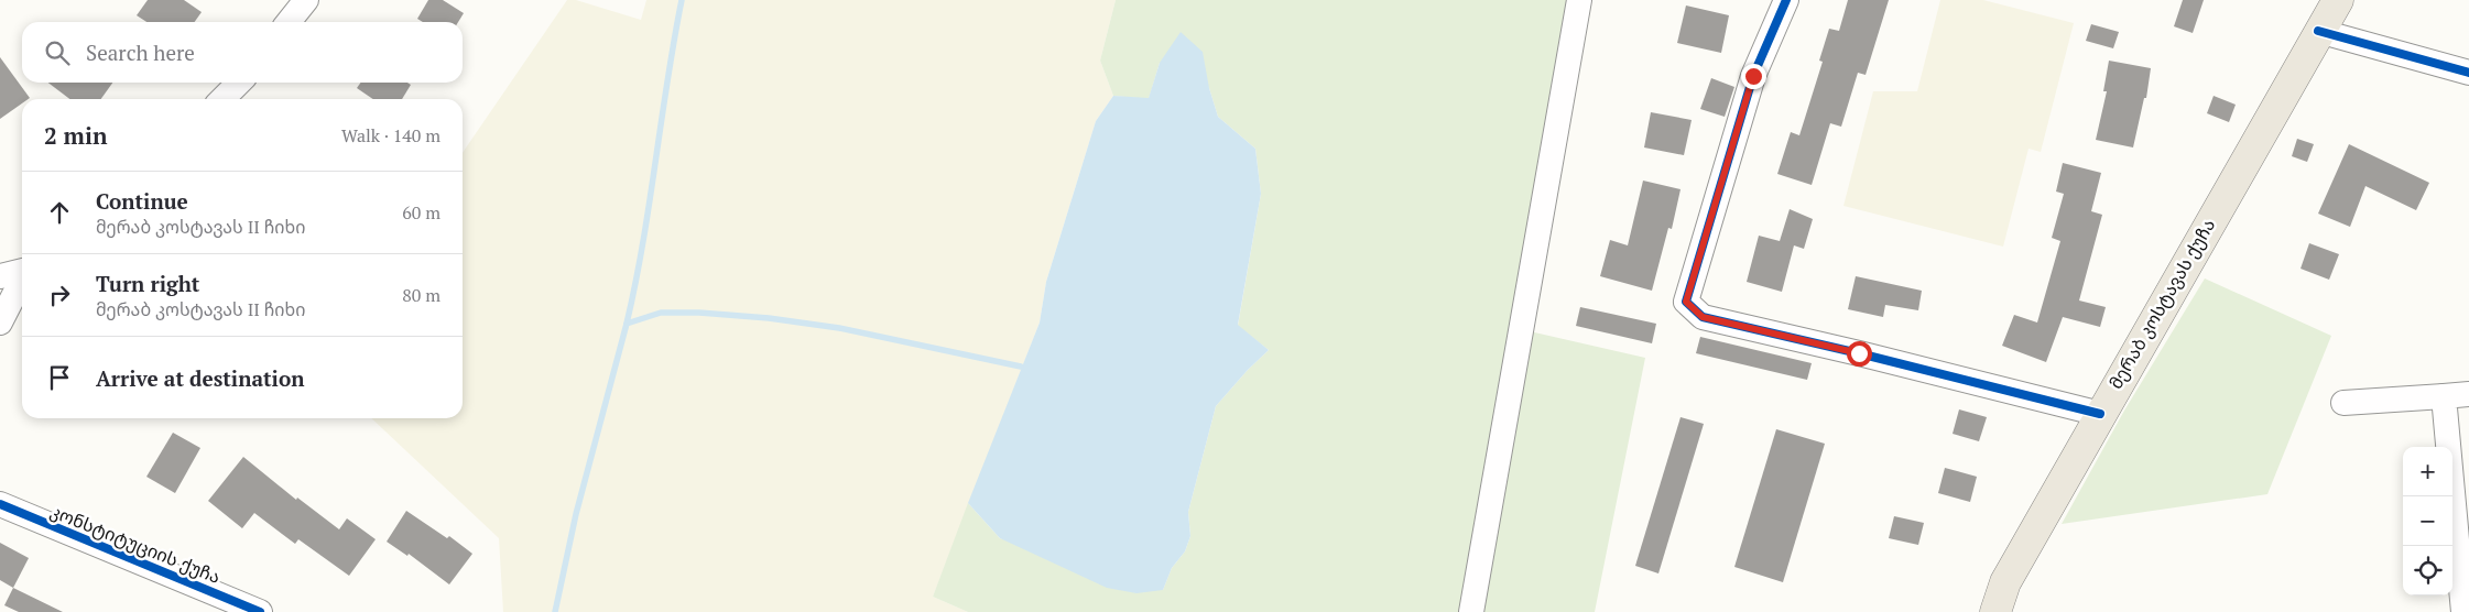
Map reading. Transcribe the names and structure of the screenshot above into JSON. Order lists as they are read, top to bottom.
{
  "streets": {
    "main road": ["მერაბ კოსტავას ქუჩა"],
    "street": ["კონსტიტუციის ქუჩა"]
  },
  "page": {
    "search": "Search here",
    "heading": ["2 min", "Walk · 140 m"],
    "list": [
      ["Continue", "მერაბ კოსტავას II ჩიხი", "60 m"],
      ["Turn right", "მერაბ კოსტავას II ჩიხი", "80 m"],
      "Arrive at destination"
    ],
    "map_buttons": ["+", "−"]
  }
}
